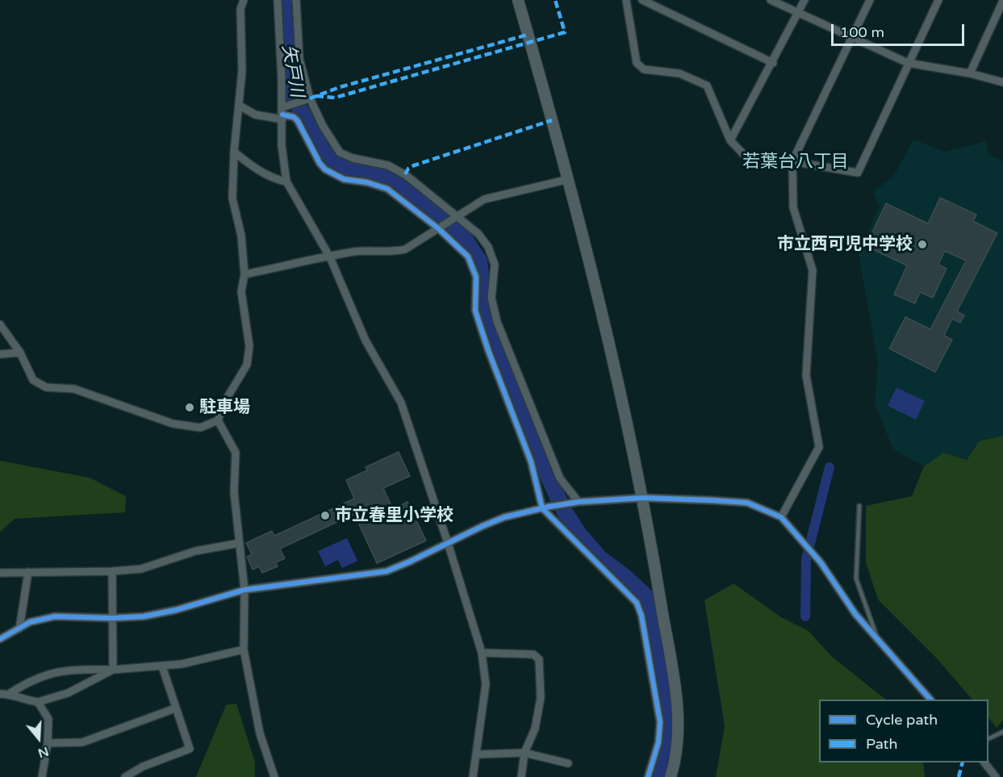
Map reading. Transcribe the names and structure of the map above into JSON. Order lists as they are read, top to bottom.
{
  "districts": ["若葉台八丁目"],
  "water": ["矢戸川"],
  "places": ["市立西可児中学校", "駐車場", "市立春里小学校"],
  "legend": ["Cycle path", "Path"],
  "scale_bar": "100 m",
  "north": "bottom"
}
